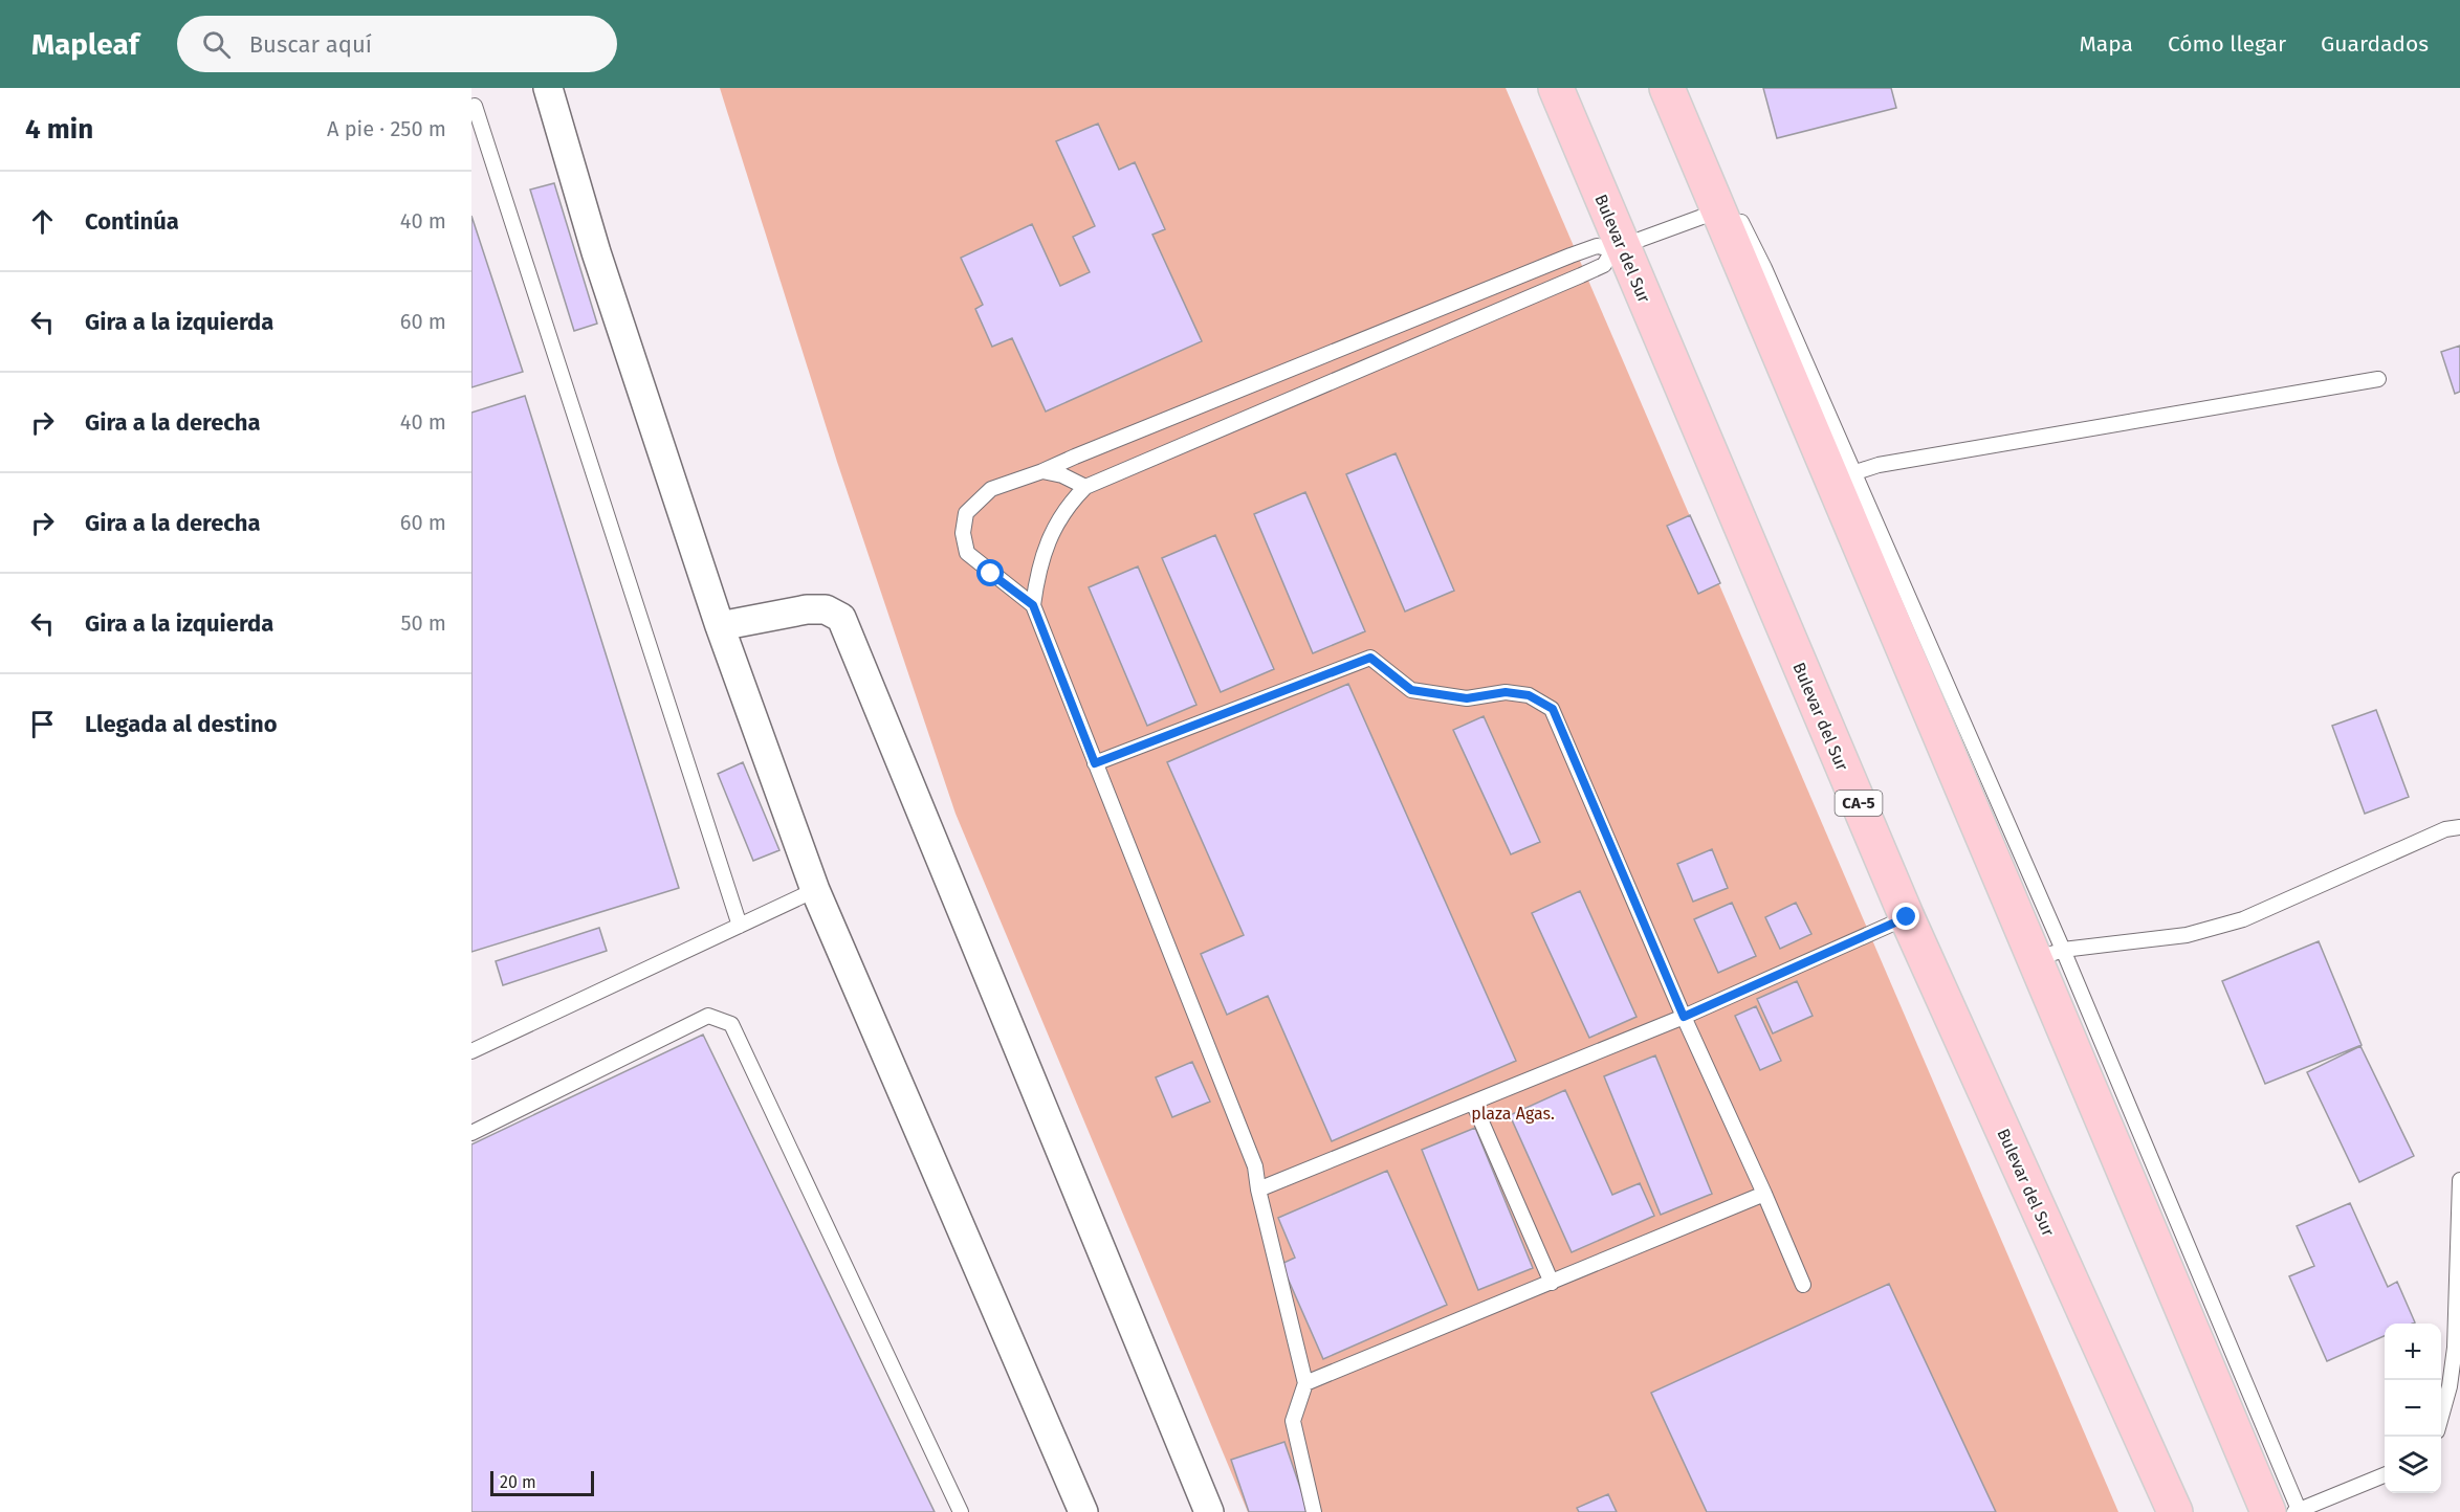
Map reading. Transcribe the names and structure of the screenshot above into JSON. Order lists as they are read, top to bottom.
{
  "streets": {
    "highway": ["Bulevar del Sur", "CA-5"]
  },
  "parks": ["plaza Agas."],
  "scale_bar": "20 m",
  "page": {
    "header": "Mapleaf",
    "search": "Buscar aquí",
    "nav": ["Mapa", "Cómo llegar", "Guardados"],
    "heading": ["4 min", "A pie · 250 m"],
    "list": [
      ["Continúa", "40 m"],
      ["Gira a la izquierda", "60 m"],
      ["Gira a la derecha", "40 m"],
      ["Gira a la derecha", "60 m"],
      ["Gira a la izquierda", "50 m"],
      "Llegada al destino"
    ],
    "map_buttons": ["+", "−"],
    "scale": "20 m"
  }
}
